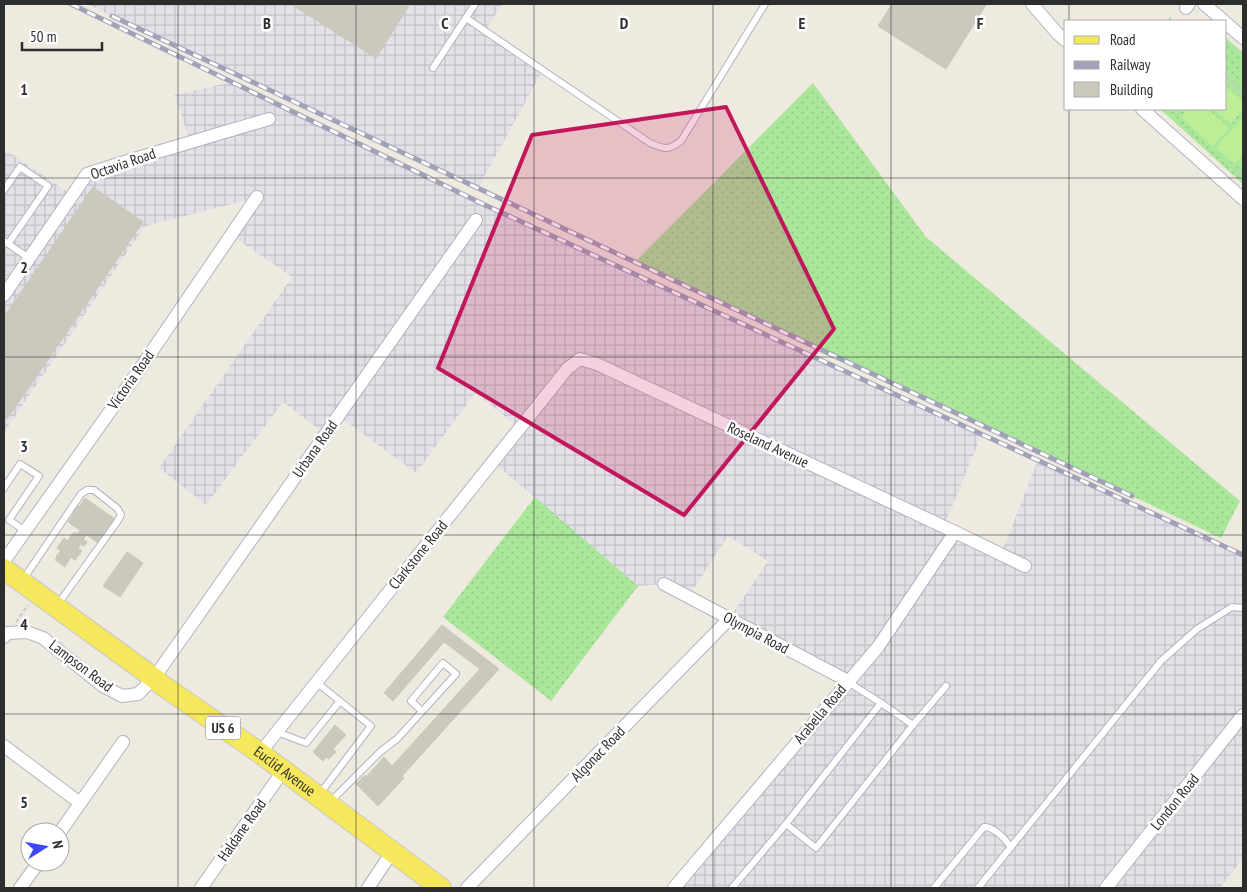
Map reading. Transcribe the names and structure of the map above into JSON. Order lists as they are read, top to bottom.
{
  "streets": {
    "main road": ["US 6", "Euclid Avenue"],
    "street": [
      "Octavia Road",
      "Victoria Road",
      "Roseland Avenue",
      "Urbana Road",
      "Clarkstone Road",
      "Olympia Road",
      "Lampson Road",
      "Arabella Road",
      "Algonac Road",
      "London Road",
      "Haldane Road"
    ]
  },
  "crossings": [
    ["Roseland Avenue", "Clarkstone Road"],
    ["Roseland Avenue", "Arabella Road"],
    ["Urbana Road", "Lampson Road"],
    ["Urbana Road", "Euclid Avenue"],
    ["Clarkstone Road", "Euclid Avenue"],
    ["Olympia Road", "Arabella Road"],
    ["Olympia Road", "Algonac Road"],
    ["Lampson Road", "Euclid Avenue"],
    ["Euclid Avenue", "Haldane Road"]
  ],
  "legend": ["Road", "Railway", "Building"],
  "scale_bar": "50 m",
  "north": "right",
  "grid": {
    "columns": [
      "B",
      "C",
      "D",
      "E",
      "F"
    ],
    "rows": [
      "1",
      "2",
      "3",
      "4",
      "5"
    ]
  }
}
